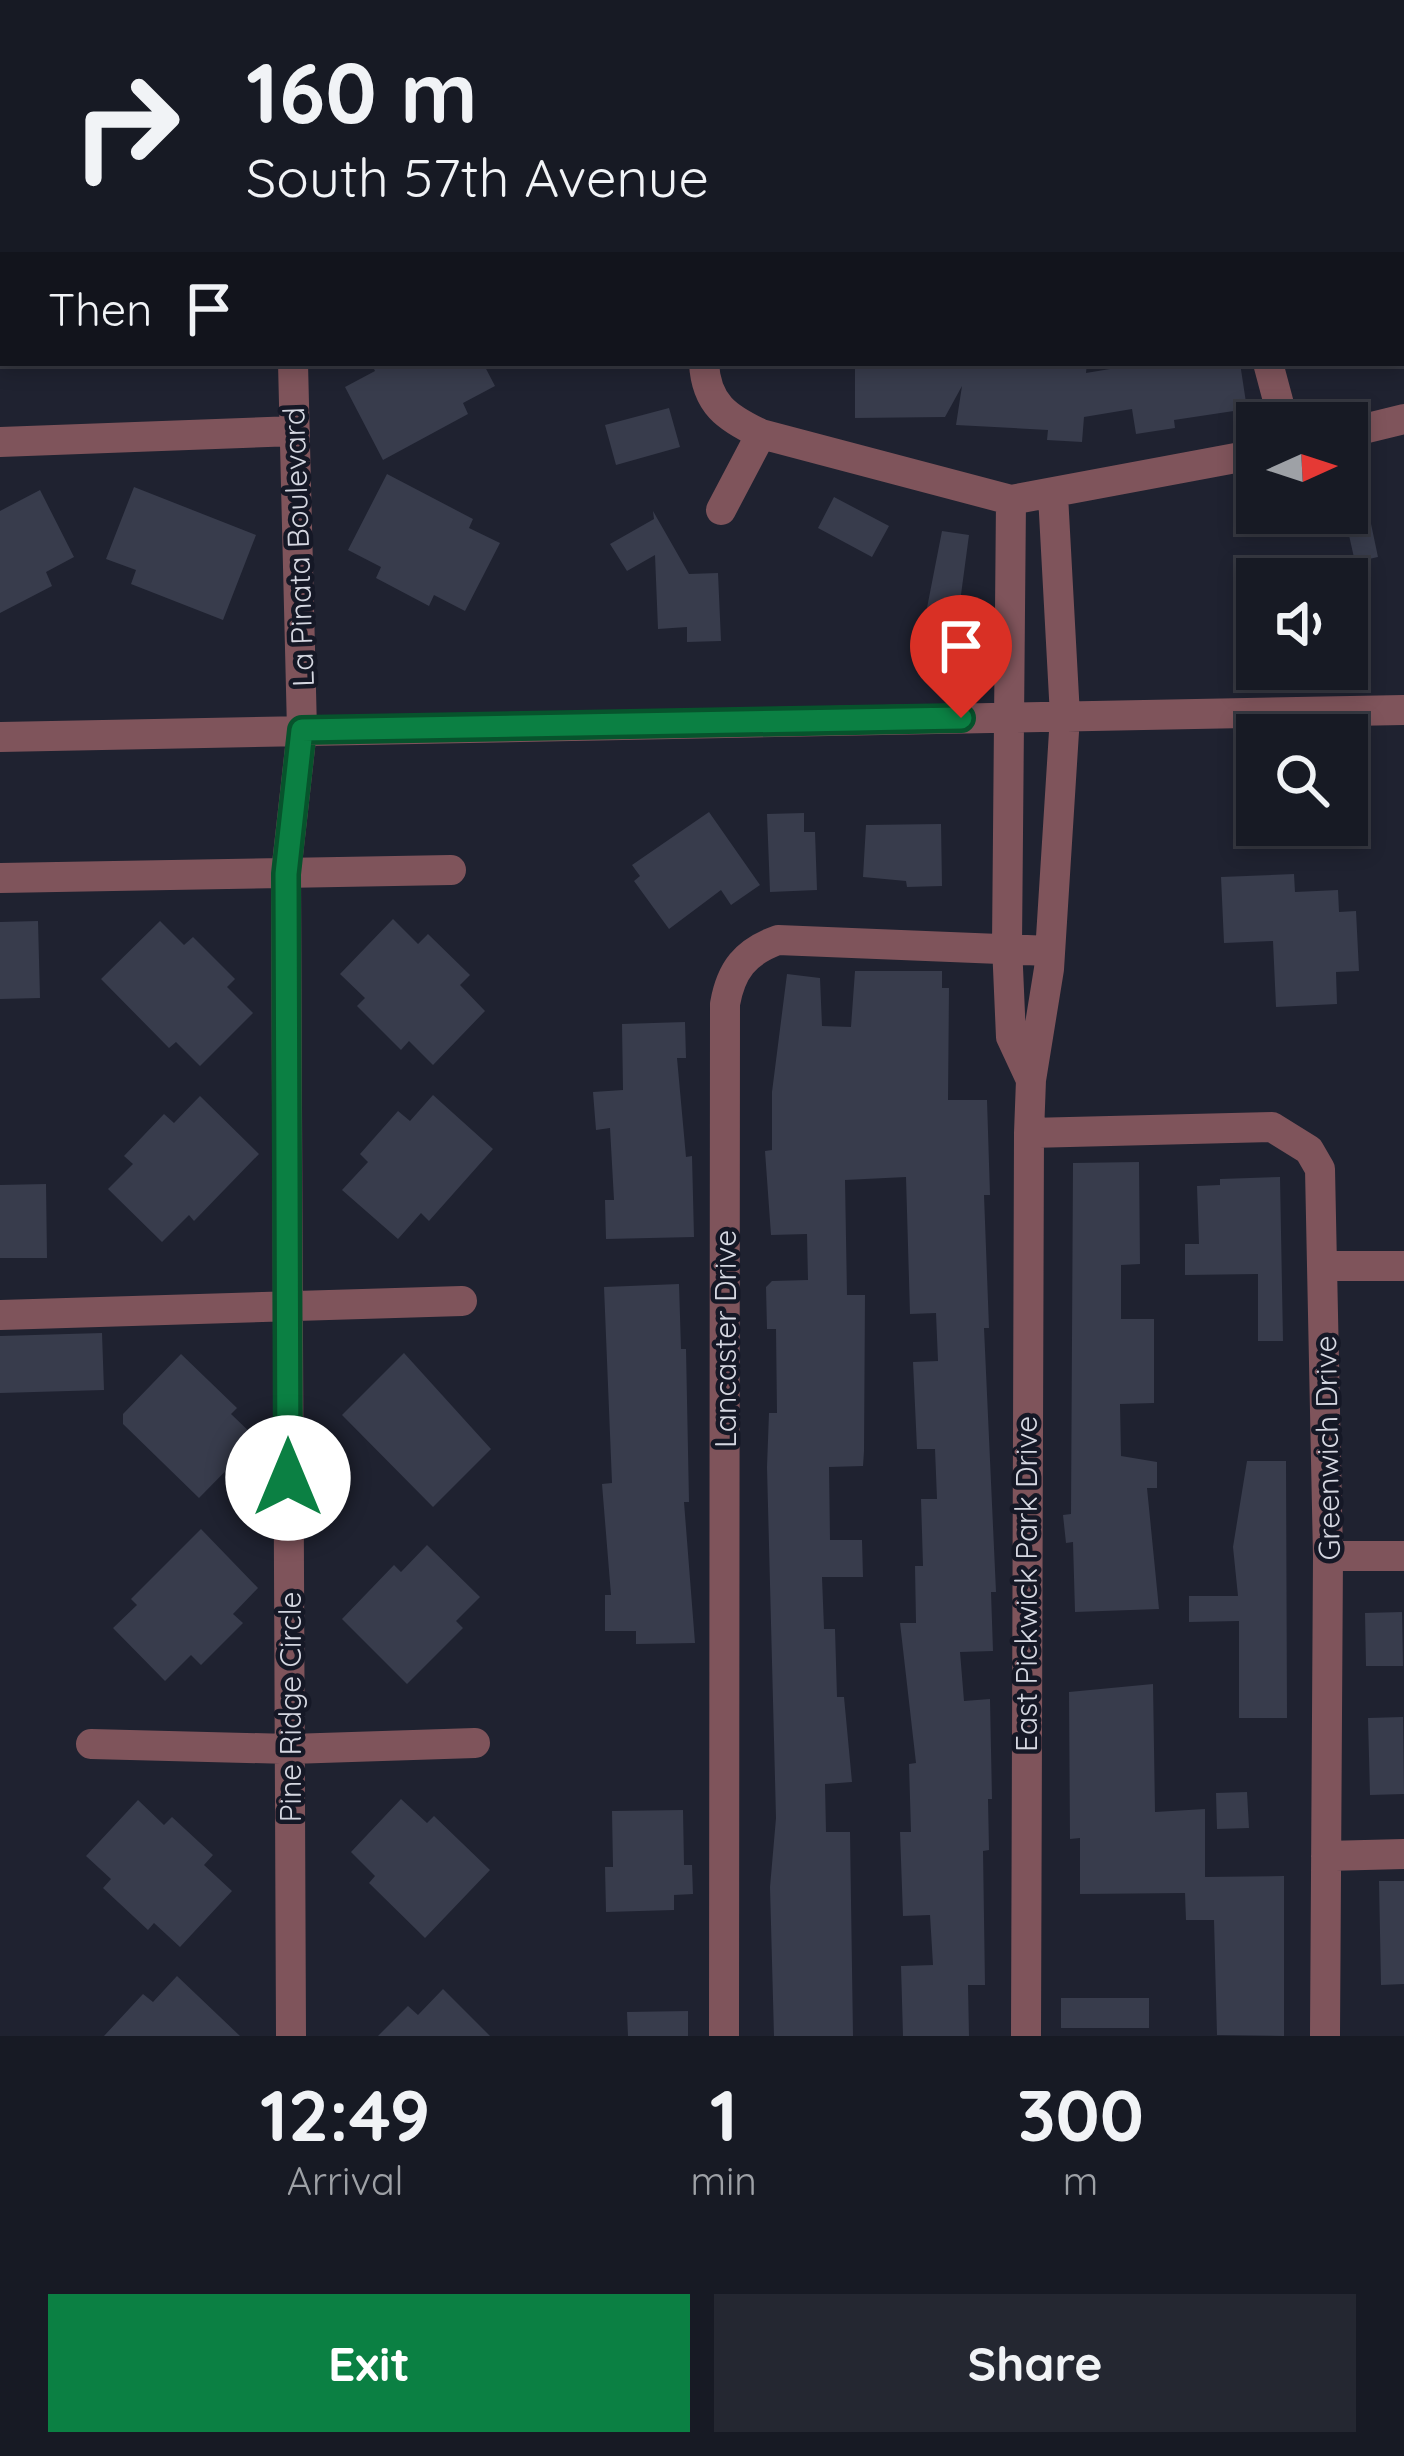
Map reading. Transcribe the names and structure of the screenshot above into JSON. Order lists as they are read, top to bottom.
{
  "streets": {
    "street": [
      "La Pinata Boulevard",
      "Lancaster Drive",
      "Greenwich Drive",
      "East Pickwick Park Drive",
      "Pine Ridge Circle"
    ]
  },
  "crossings": [
    ["La Pinata Boulevard", "Pine Ridge Circle"],
    ["Lancaster Drive", "East Pickwick Park Drive"],
    ["Greenwich Drive", "East Pickwick Park Drive"]
  ],
  "north": "right",
  "page": {
    "turn": ["160 m", "South 57th Avenue"],
    "then": "Then",
    "eta": [
      "12:49",
      "Arrival",
      "1",
      "min",
      "300",
      "m"
    ],
    "buttons": ["Exit", "Share"]
  }
}
